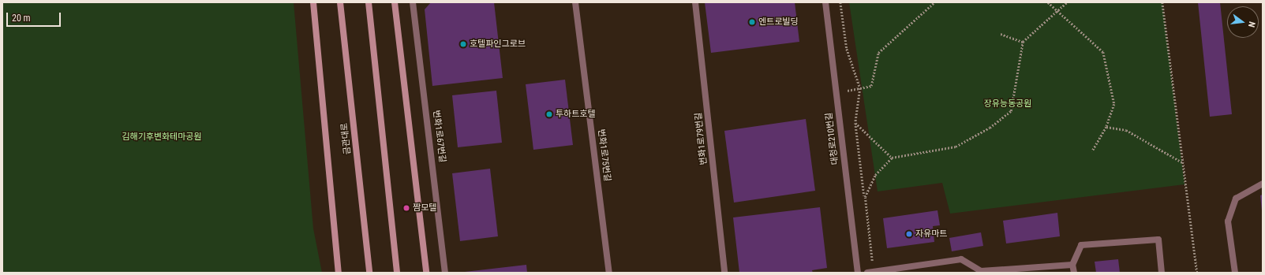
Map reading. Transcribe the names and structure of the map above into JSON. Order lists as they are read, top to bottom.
{
  "streets": {
    "main road": ["금관대로"],
    "street": [
      "번화1로67번길",
      "번화1로79번길",
      "대청로210번길",
      "번화1로75번길"
    ]
  },
  "parks": ["장유능동공원", "김해기후변화테마공원"],
  "places": [
    "엔트로빌딩",
    "호텔파인그로브",
    "투하트호텔",
    "짬모텔",
    "자유마트"
  ],
  "scale_bar": "20 m",
  "north": "right"
}
